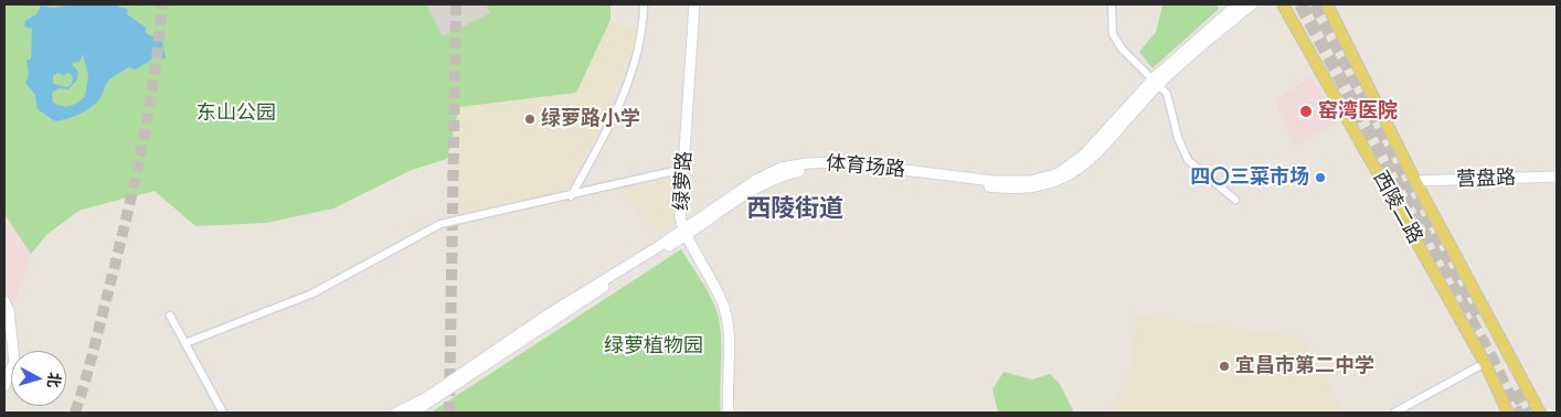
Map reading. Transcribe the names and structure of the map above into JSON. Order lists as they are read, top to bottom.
{
  "streets": {
    "main road": [
      "体育场路",
      "营盘路",
      "绿萝路",
      "西陵二路"
    ]
  },
  "crossings": [
    ["体育场路", "绿萝路"],
    ["营盘路", "西陵二路"]
  ],
  "districts": ["西陵街道"],
  "parks": ["东山公园", "绿萝植物园"],
  "places": [
    "窑湾医院",
    "绿萝路小学",
    "四〇三菜市场",
    "宜昌市第二中学"
  ],
  "north": "right"
}
